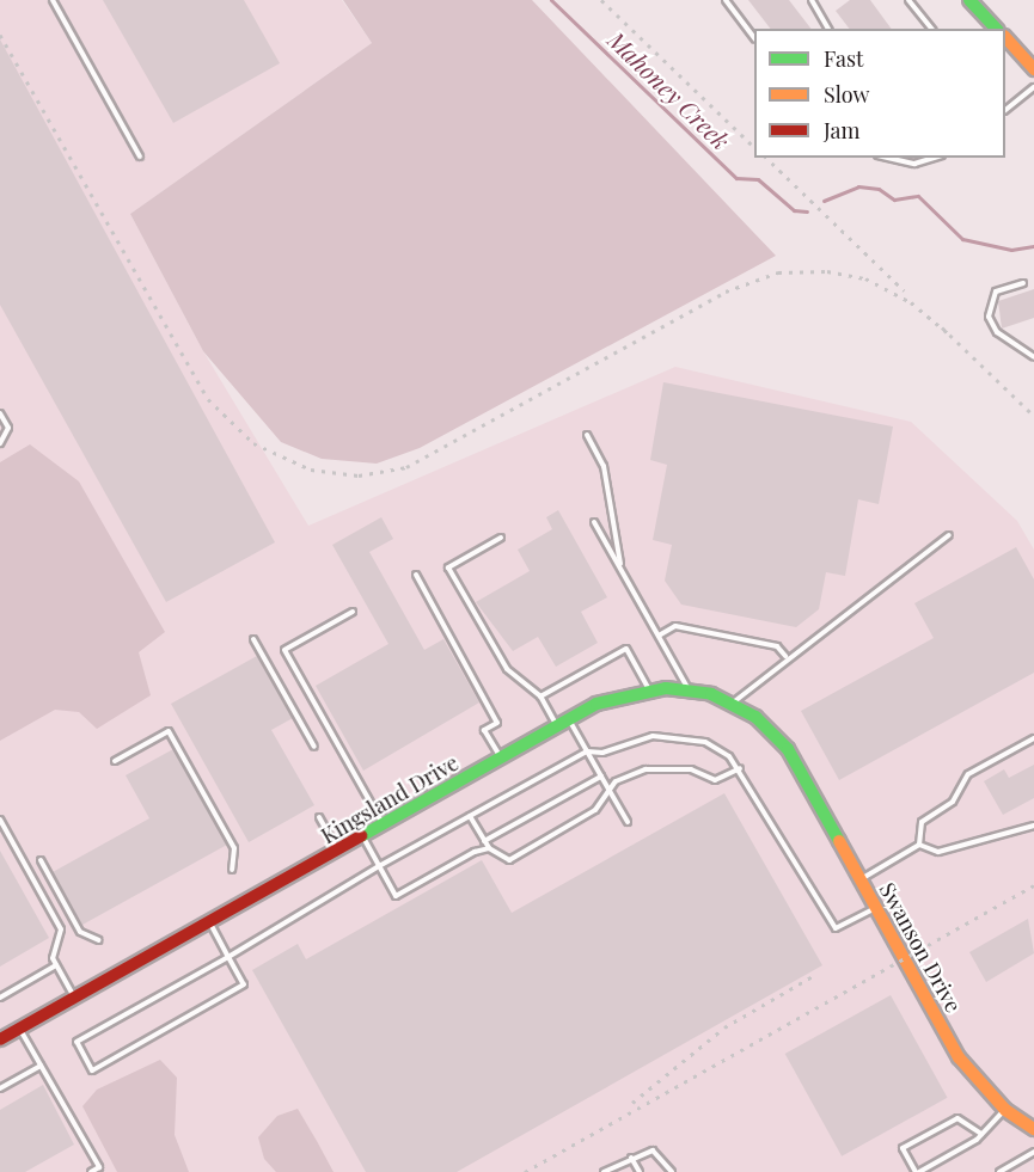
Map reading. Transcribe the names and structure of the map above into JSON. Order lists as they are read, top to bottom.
{
  "streets": {
    "street": ["Kingsland Drive", "Swanson Drive"]
  },
  "crossings": [
    ["Kingsland Drive", "Swanson Drive"]
  ],
  "water": ["Mahoney Creek"],
  "legend": ["Fast", "Slow", "Jam"]
}
